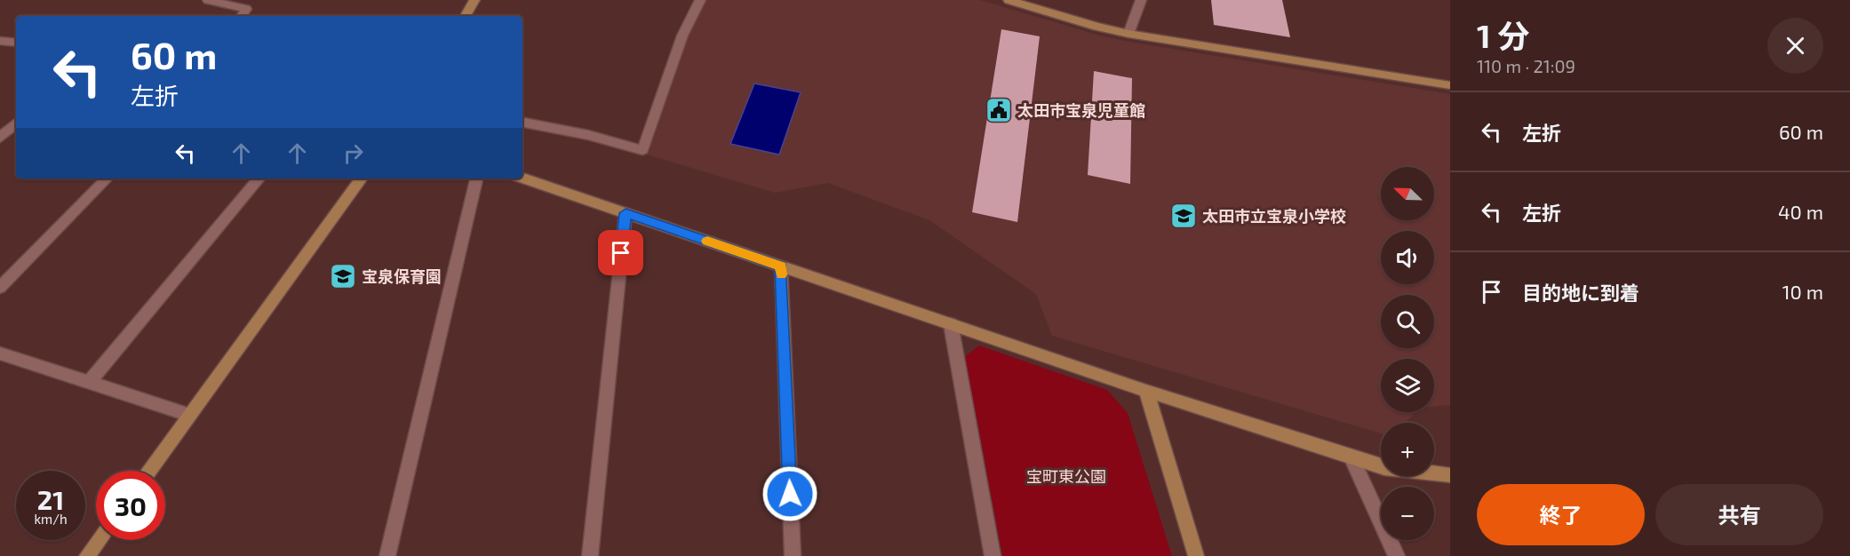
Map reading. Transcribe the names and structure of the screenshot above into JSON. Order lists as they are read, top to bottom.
{
  "parks": ["宝町東公園"],
  "places": {
    "public building": ["太田市宝泉児童館"],
    "school or university": ["太田市立宝泉小学校", "宝泉保育園"]
  },
  "north": "top left",
  "page": {
    "heading": ["1 分", "110 m · 21:09"],
    "turn": ["60 m", "左折"],
    "list": [
      {
        "name": "左折",
        "value": "60 m"
      },
      {
        "name": "左折",
        "value": "40 m"
      },
      {
        "name": "目的地に到着",
        "value": "10 m"
      }
    ],
    "map_buttons": ["+", "−"],
    "speed": "21 km/h",
    "limit": "30",
    "buttons": ["終了", "共有"]
  }
}
